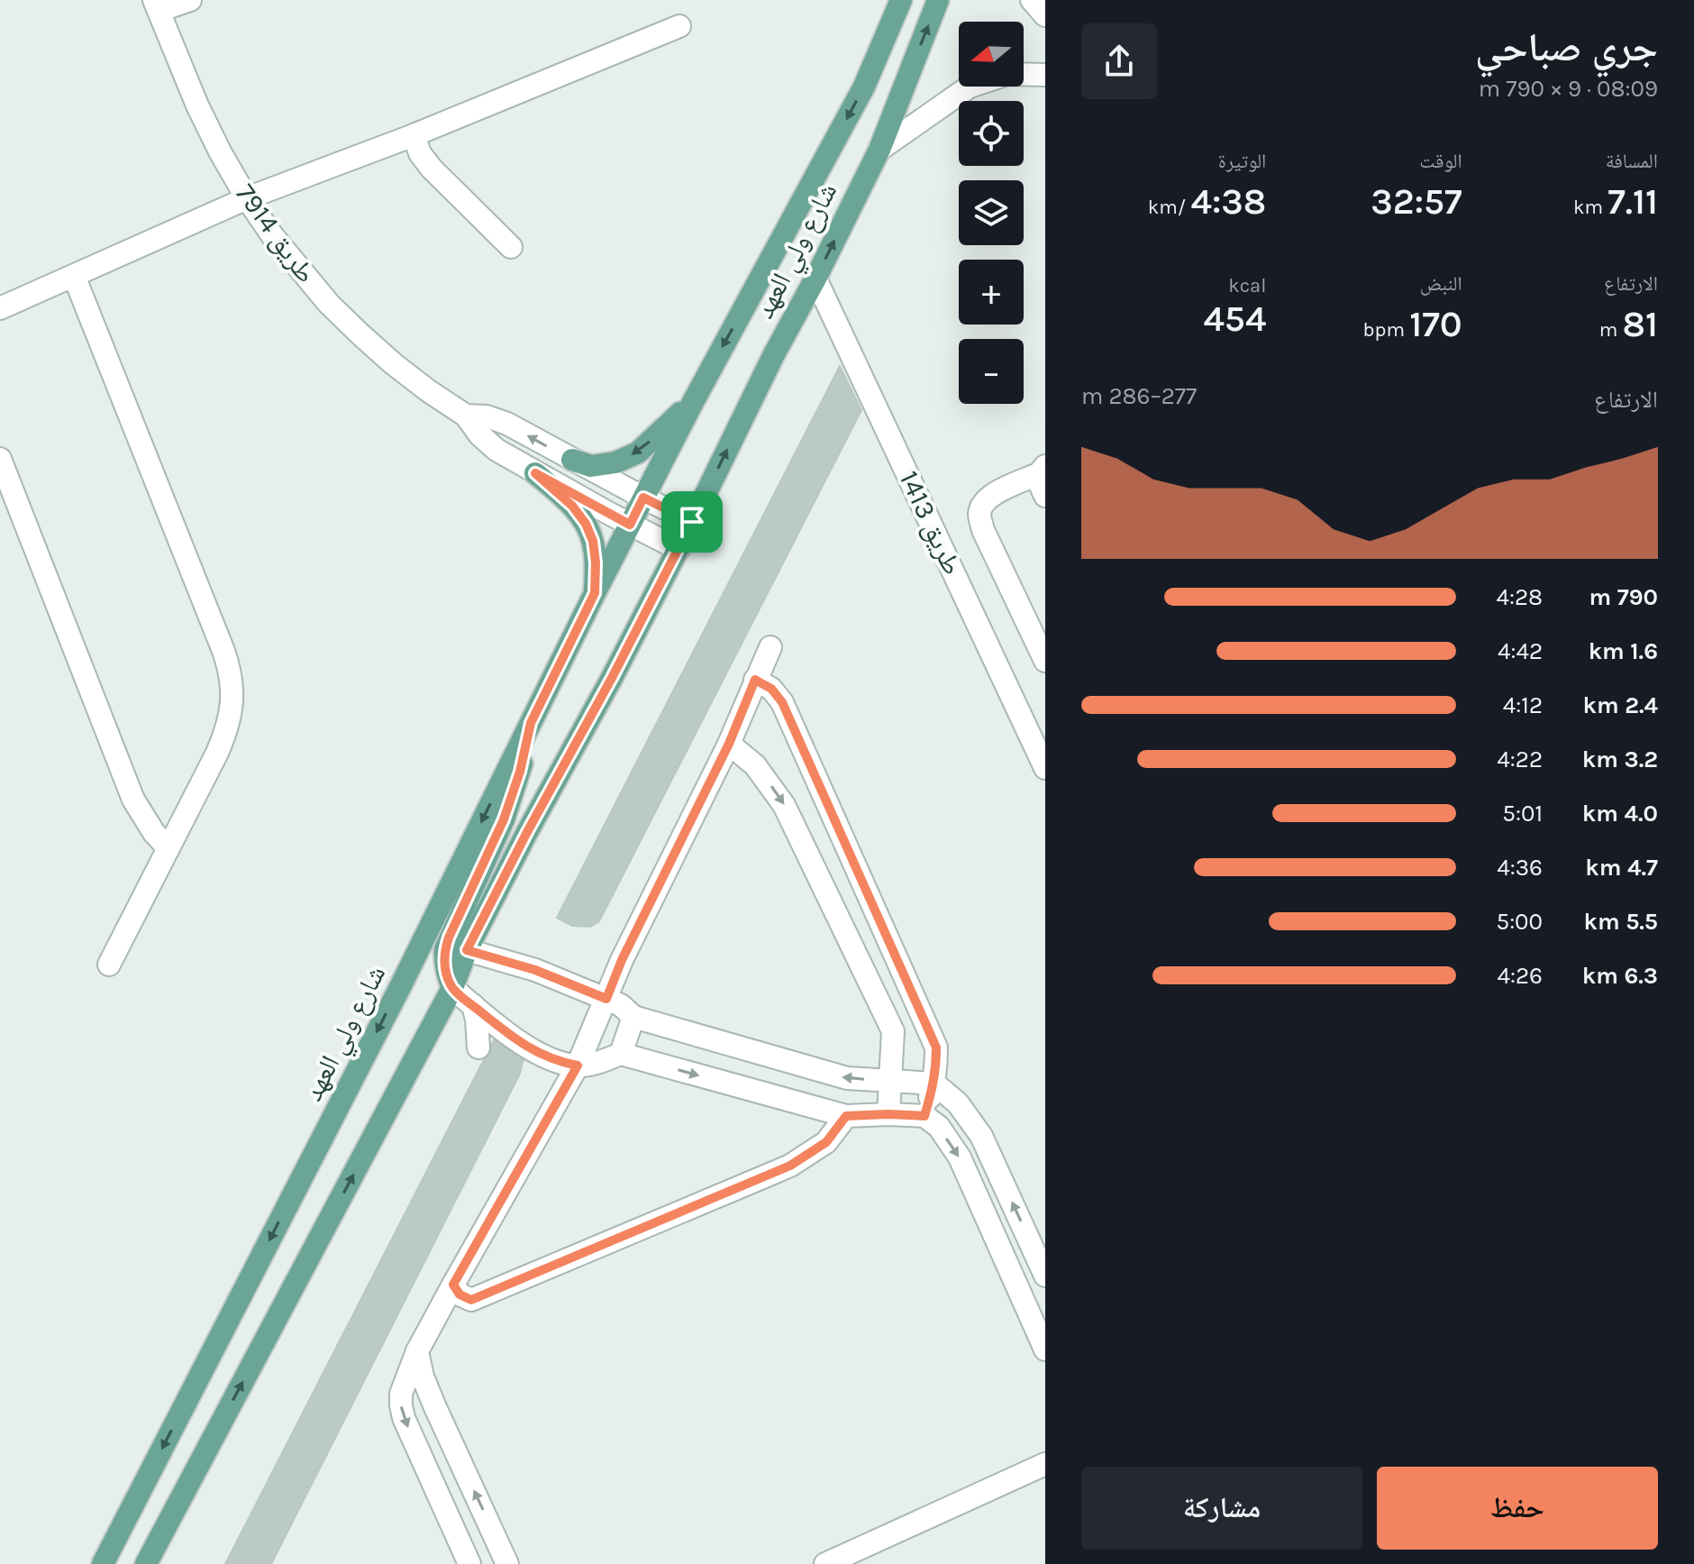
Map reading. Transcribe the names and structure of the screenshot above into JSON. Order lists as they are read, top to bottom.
{
  "streets": {
    "main road": ["شارع ولي العهد"],
    "street": ["طريق 7914", "طريق 1413"]
  },
  "crossings": [
    ["طريق 7914", "شارع ولي العهد"],
    ["شارع ولي العهد", "طريق 1413"]
  ],
  "north": "left",
  "page": {
    "heading": ["جري صباحي", "08:09 · 9 × 790 m"],
    "map_buttons": ["+", "−"],
    "stats": [
      ["المسافة", "7.11 km"],
      ["الوقت", "32:57"],
      ["الوتيرة", "4:38 /km"],
      ["الارتفاع", "81 m"],
      ["النبض", "170 bpm"],
      ["kcal", "454"]
    ],
    "chart": ["الارتفاع", "277–286 m"],
    "list": [
      {
        "name": "790 m",
        "note": "4:28"
      },
      {
        "name": "1.6 km",
        "note": "4:42"
      },
      {
        "name": "2.4 km",
        "note": "4:12"
      },
      {
        "name": "3.2 km",
        "note": "4:22"
      },
      {
        "name": "4.0 km",
        "note": "5:01"
      },
      {
        "name": "4.7 km",
        "note": "4:36"
      },
      {
        "name": "5.5 km",
        "note": "5:00"
      },
      {
        "name": "6.3 km",
        "note": "4:26"
      }
    ],
    "buttons": ["حفظ", "مشاركة"]
  }
}
